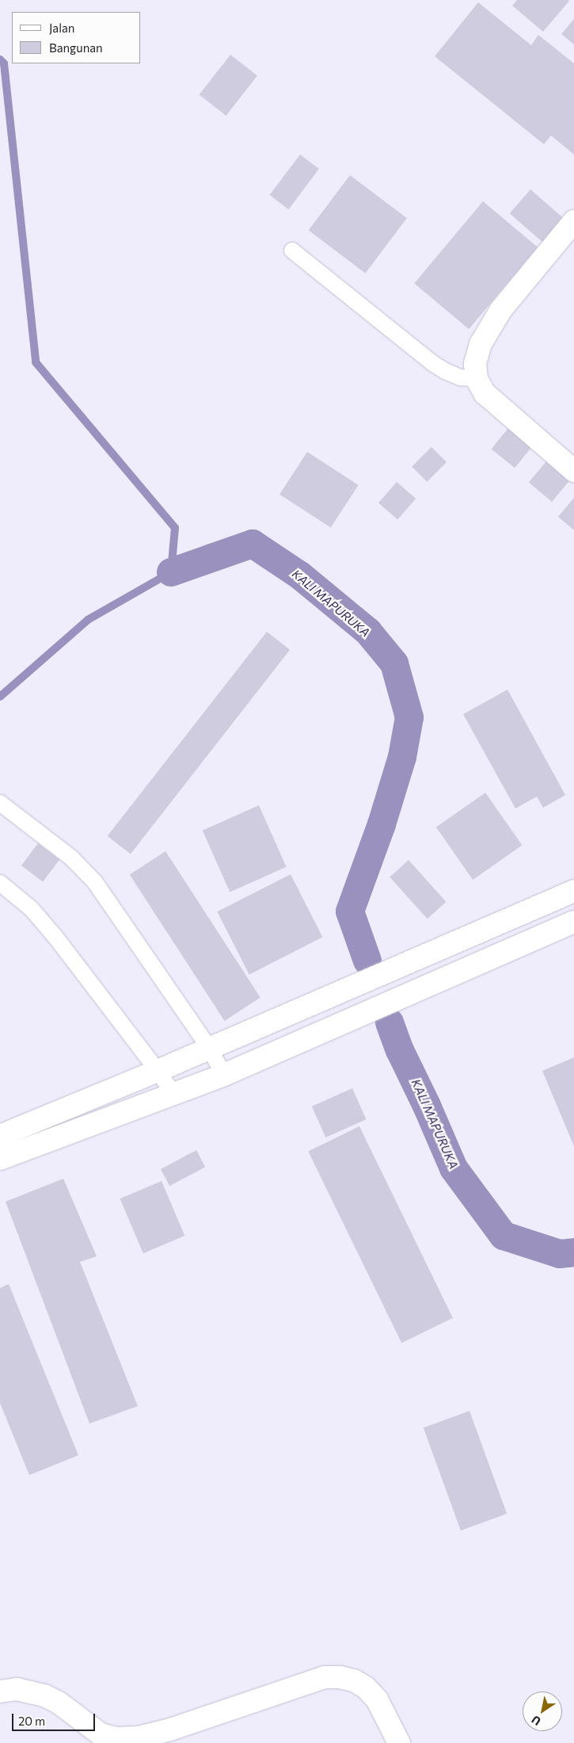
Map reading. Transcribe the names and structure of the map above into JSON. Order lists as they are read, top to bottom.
{
  "water": ["KALI MAPURUKA"],
  "legend": ["Jalan", "Bangunan"],
  "scale_bar": "20 m",
  "north": "bottom left"
}
